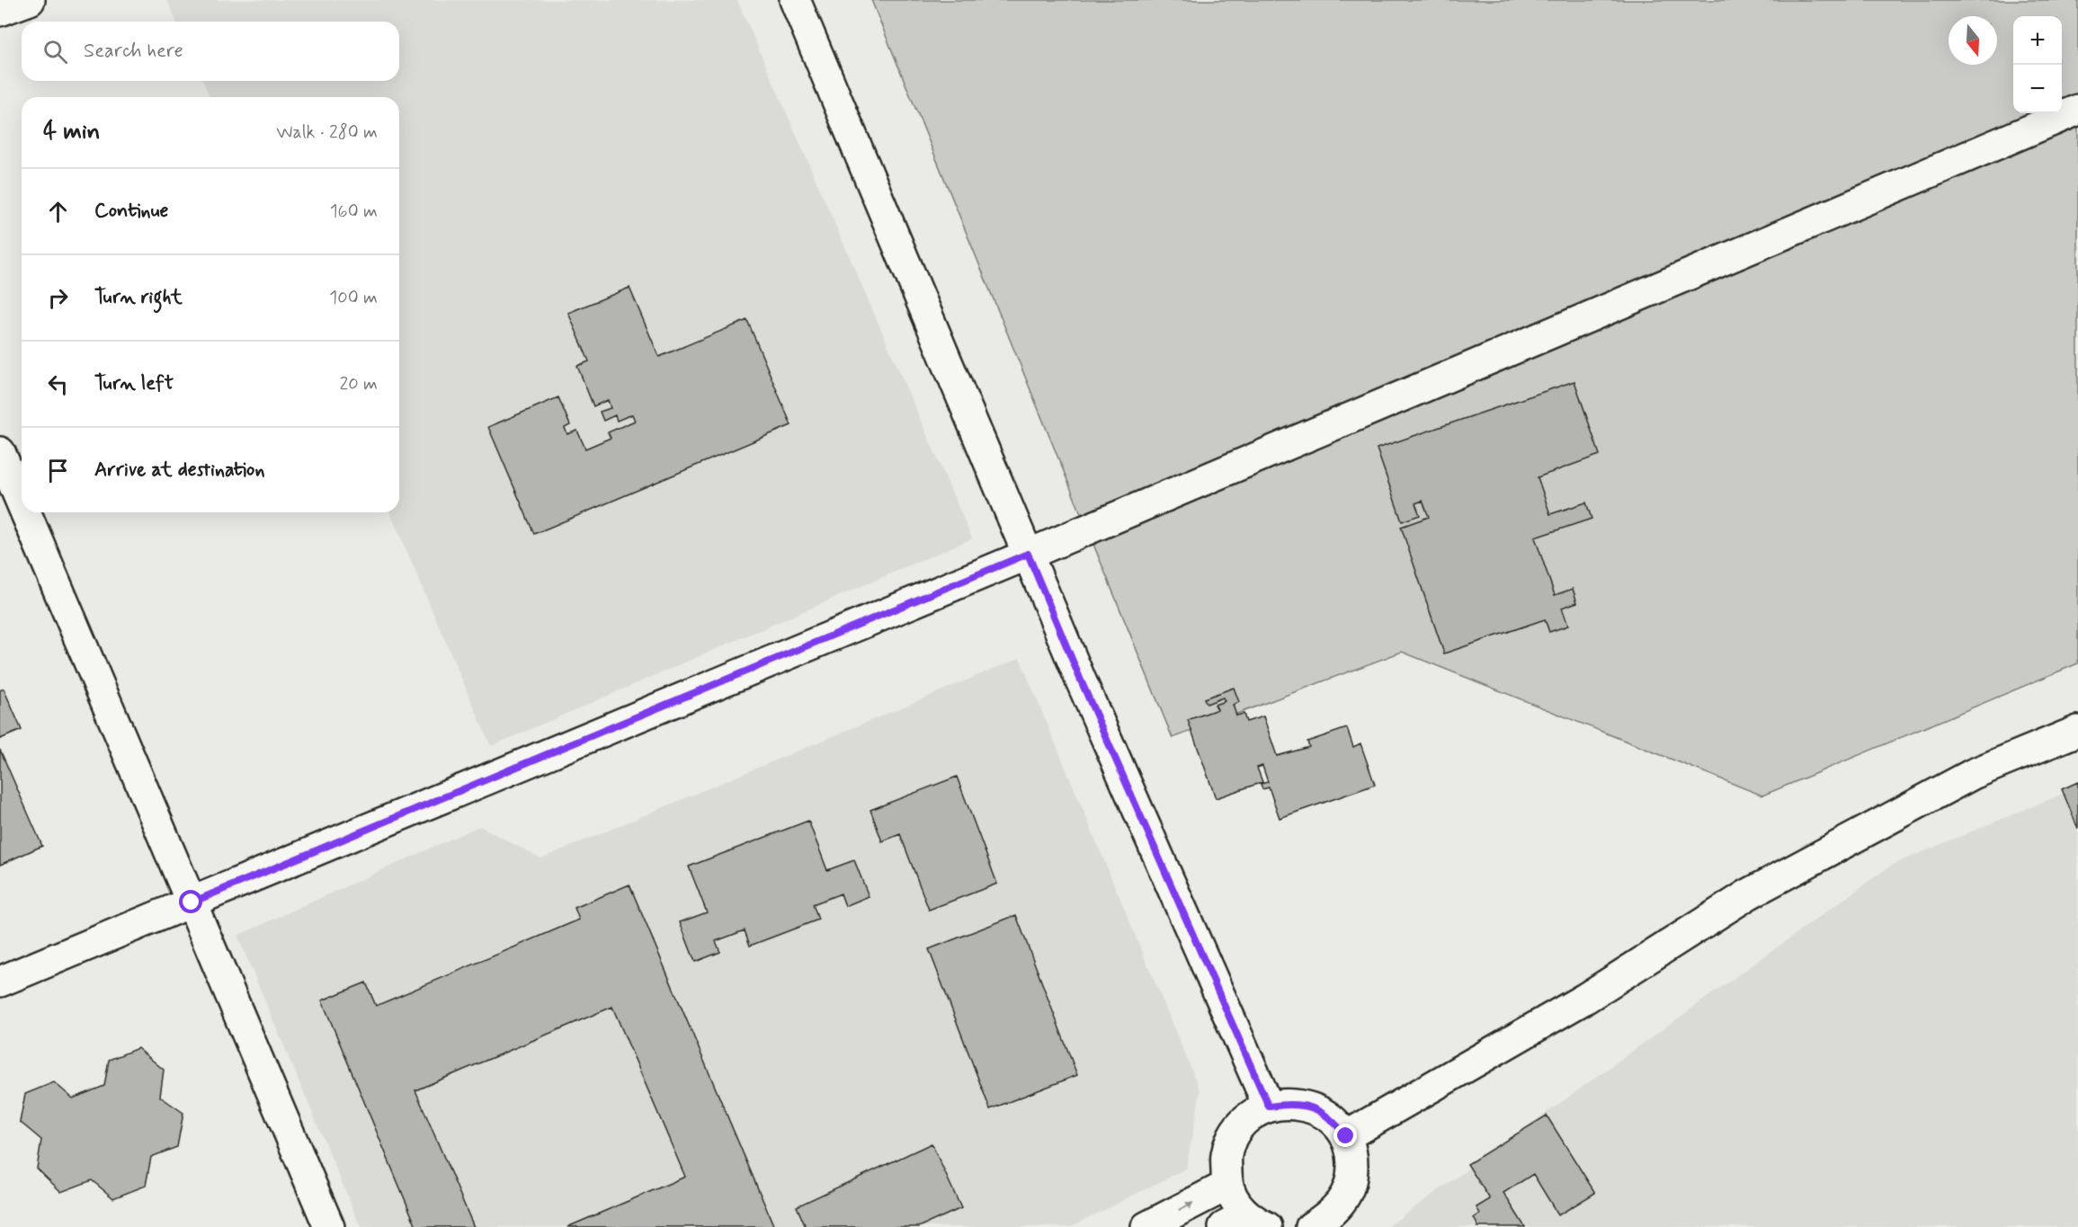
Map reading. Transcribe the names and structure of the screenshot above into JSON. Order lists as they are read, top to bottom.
{
  "north": "bottom",
  "page": {
    "map_buttons": ["+", "−"],
    "search": "Search here",
    "heading": ["4 min", "Walk · 280 m"],
    "list": [
      ["Continue", "160 m"],
      ["Turn right", "100 m"],
      ["Turn left", "20 m"],
      "Arrive at destination"
    ]
  }
}
